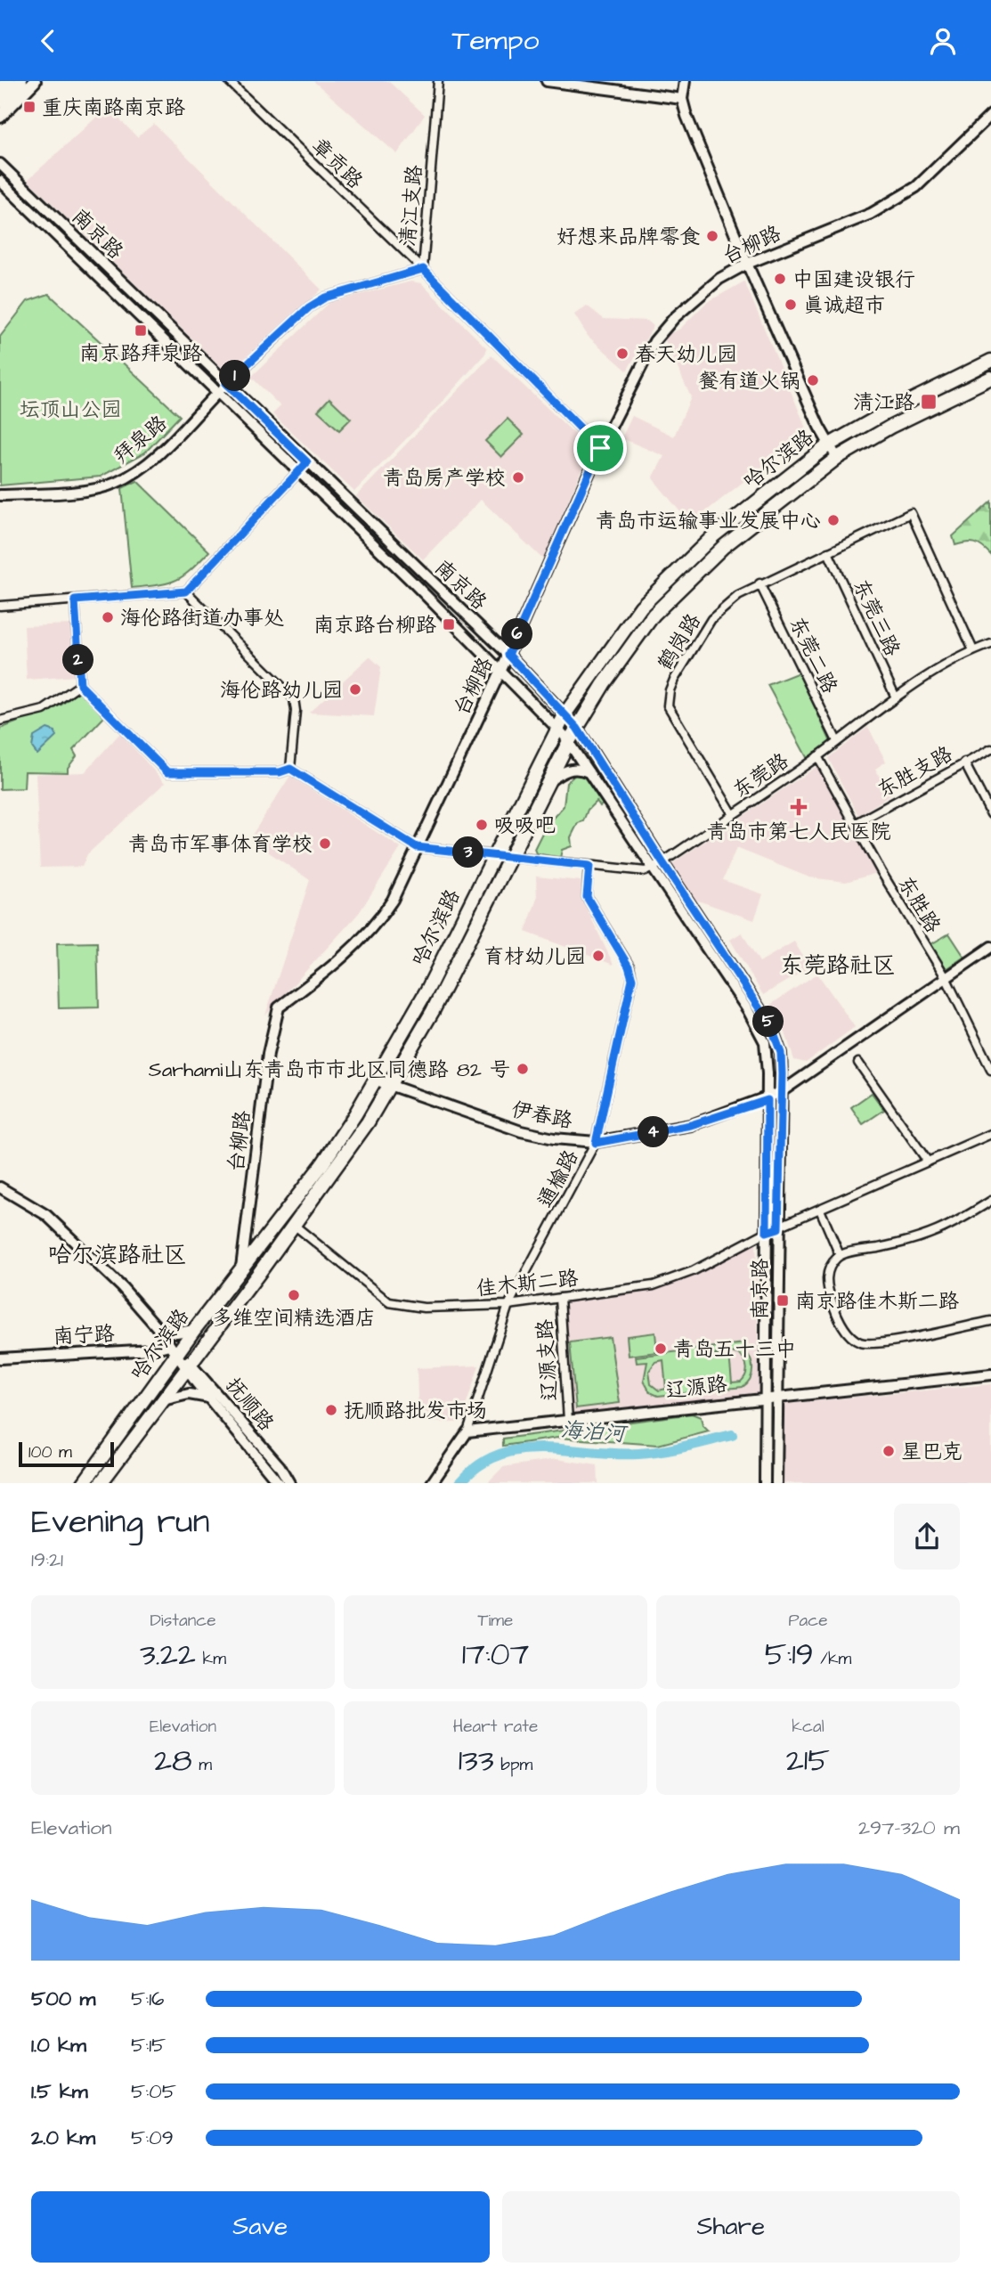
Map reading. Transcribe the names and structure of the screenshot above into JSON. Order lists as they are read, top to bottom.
{
  "streets": {
    "highway": ["哈尔滨路"],
    "main road": [
      "南京路",
      "台柳路",
      "拜泉路",
      "伊春路",
      "南宁路",
      "辽源路",
      "抚顺路"
    ],
    "street": [
      "章贡路",
      "清江支路",
      "东莞三路",
      "鹤岗路",
      "东莞二路",
      "东胜支路",
      "东莞路",
      "东胜路",
      "通榆路",
      "佳木斯二路",
      "辽源支路"
    ]
  },
  "crossings": [
    ["章贡路", "清江支路"],
    ["清江支路", "台柳路"],
    ["南京路", "台柳路"],
    ["南京路", "拜泉路"],
    ["南京路", "哈尔滨路"],
    ["南京路", "东莞路"],
    ["南京路", "伊春路"],
    ["南京路", "佳木斯二路"],
    ["南京路", "辽源路"],
    ["台柳路", "哈尔滨路"],
    ["哈尔滨路", "伊春路"],
    ["哈尔滨路", "佳木斯二路"],
    ["哈尔滨路", "南宁路"],
    ["哈尔滨路", "抚顺路"],
    ["东莞三路", "鹤岗路"],
    ["东莞三路", "东莞路"],
    ["鹤岗路", "东莞二路"],
    ["鹤岗路", "东莞路"],
    ["东莞二路", "东莞路"],
    ["东胜支路", "东胜路"],
    ["东莞路", "东胜路"],
    ["东胜路", "伊春路"],
    ["伊春路", "通榆路"],
    ["通榆路", "佳木斯二路"],
    ["通榆路", "辽源路"],
    ["佳木斯二路", "辽源支路"],
    ["南宁路", "抚顺路"],
    ["辽源支路", "辽源路"]
  ],
  "districts": ["东莞路社区", "哈尔滨路社区"],
  "water": ["海泊河"],
  "parks": ["坛顶山公园"],
  "places": {
    "transit": [
      "重庆南路南京路",
      "南京路拜泉路",
      "清江路",
      "南京路台柳路",
      "南京路佳木斯二路"
    ],
    "other": [
      "好想来品牌零食",
      "中国建设银行",
      "真诚超市",
      "春天幼儿园",
      "餐有道火锅",
      "青岛房产学校",
      "青岛市运输事业发展中心",
      "海伦路街道办事处",
      "海伦路幼儿园",
      "吸吸吧",
      "青岛市军事体育学校",
      "育材幼儿园",
      "Sarhami山东青岛市市北区同德路 82 号",
      "多维空间精选酒店",
      "青岛五十三中",
      "抚顺路批发市场",
      "星巴克"
    ],
    "health": ["青岛市第七人民医院"]
  },
  "scale_bar": "100 m",
  "page": {
    "header": "Tempo",
    "pins": [
      "1",
      "6",
      "2",
      "3",
      "5",
      "4"
    ],
    "scale": "100 m",
    "heading": ["Evening run", "19:21"],
    "stats": [
      ["Distance", "3.22 km"],
      ["Time", "17:07"],
      ["Pace", "5:19 /km"],
      ["Elevation", "28 m"],
      ["Heart rate", "133 bpm"],
      ["kcal", "215"]
    ],
    "chart": ["Elevation", "297–320 m"],
    "list": [
      {
        "name": "500 m",
        "note": "5:16"
      },
      {
        "name": "1.0 km",
        "note": "5:15"
      },
      {
        "name": "1.5 km",
        "note": "5:05"
      },
      {
        "name": "2.0 km",
        "note": "5:09"
      }
    ],
    "buttons": ["Save", "Share"]
  }
}
